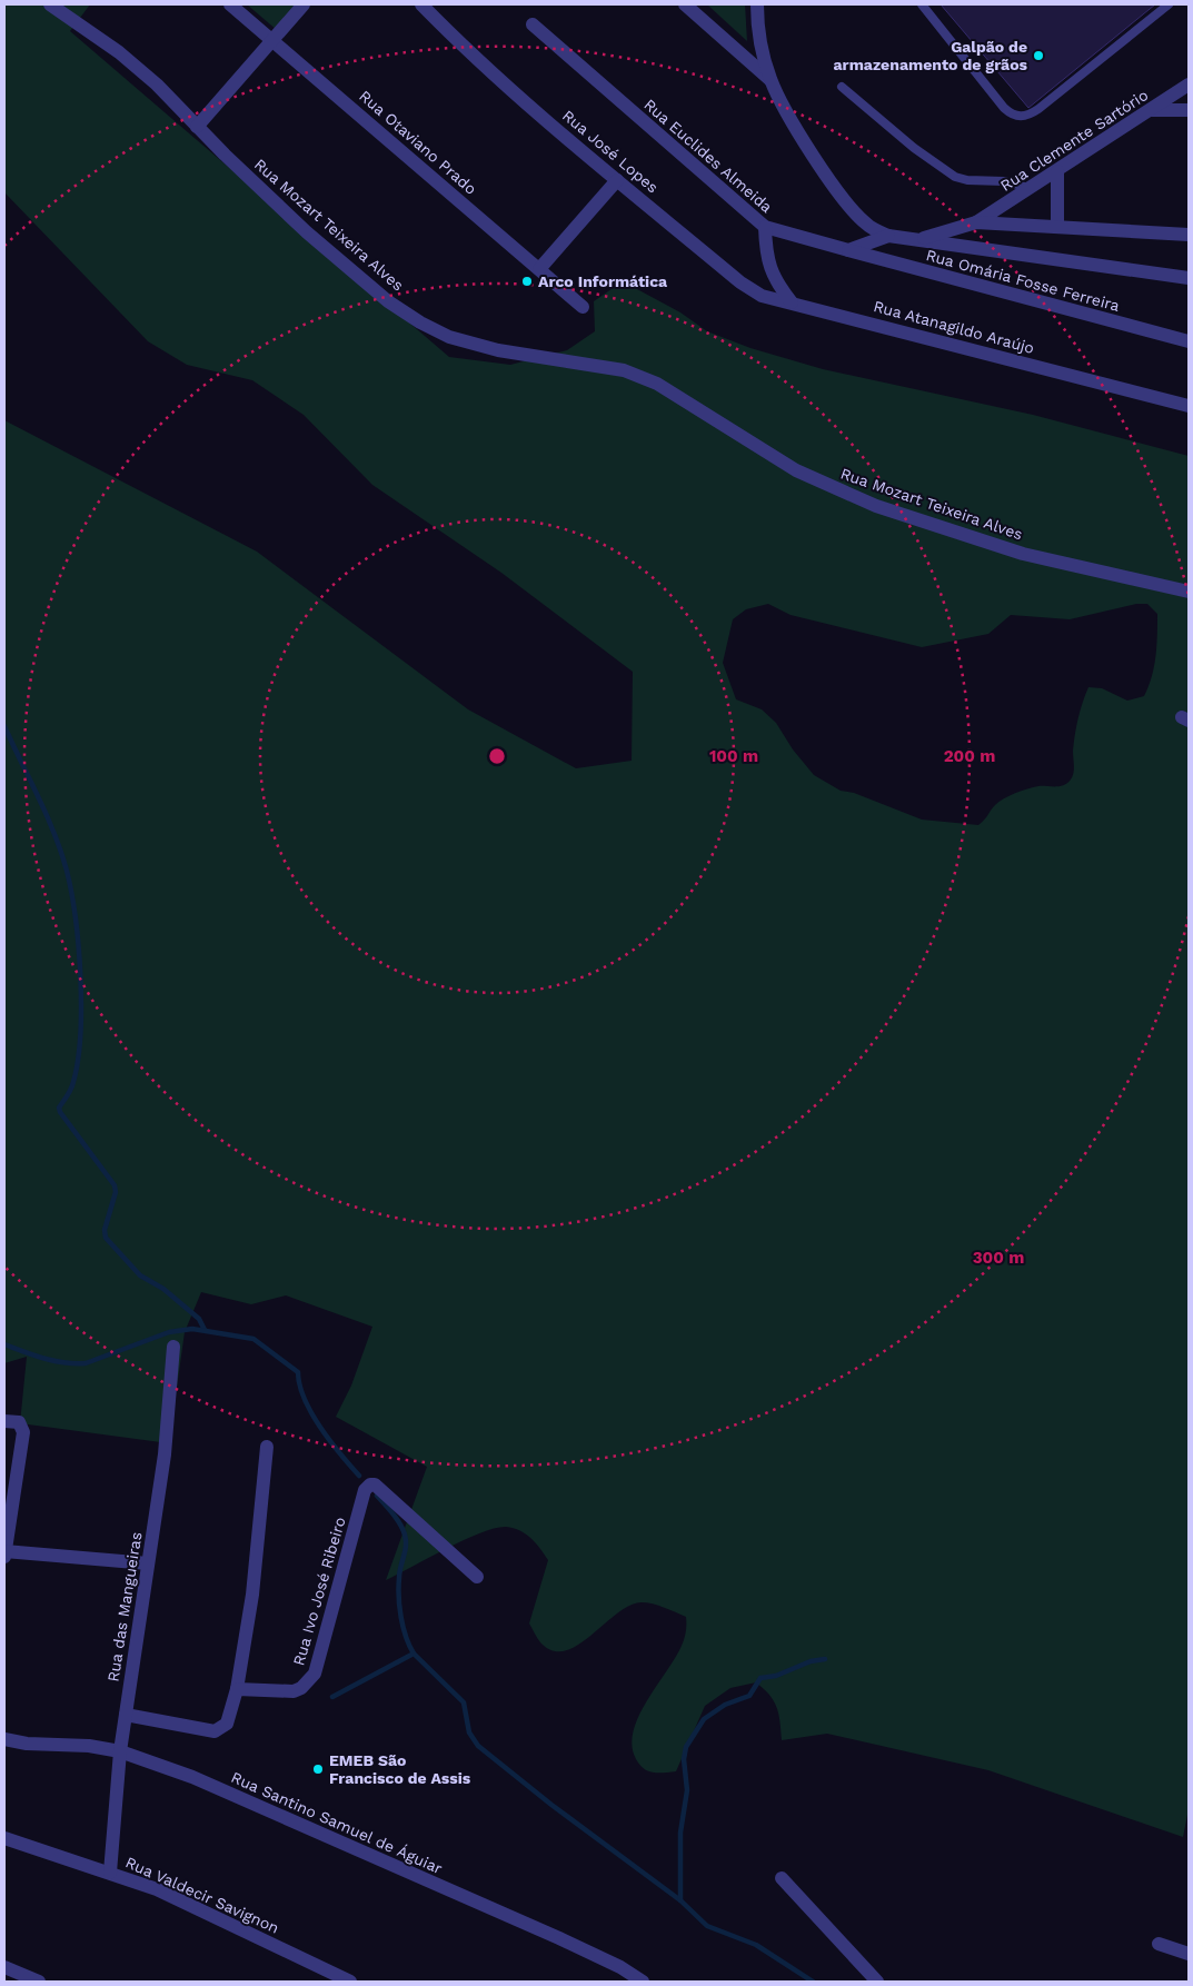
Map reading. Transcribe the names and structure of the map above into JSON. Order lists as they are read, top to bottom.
{
  "streets": {
    "street": [
      "Rua Clemente Sartório",
      "Rua Otaviano Prado",
      "Rua José Lopes",
      "Rua Euclides Almeida",
      "Rua Mozart Teixeira Alves",
      "Rua Omária Fosse Ferreira",
      "Rua Atanagildo Araújo",
      "Rua Ivo José Ribeiro",
      "Rua das Mangueiras",
      "Rua Santino Samuel de Águiar",
      "Rua Valdecir Savignon"
    ]
  },
  "crossings": [
    ["Rua José Lopes", "Rua Atanagildo Araújo"],
    ["Rua Euclides Almeida", "Rua Omária Fosse Ferreira"],
    ["Rua das Mangueiras", "Rua Santino Samuel de Águiar"],
    ["Rua das Mangueiras", "Rua Valdecir Savignon"]
  ],
  "places": ["Galpão de armazenamento de grãos", "Arco Informática", "EMEB São Francisco de Assis"],
  "rings": ["100 m", "200 m", "300 m"]
}
